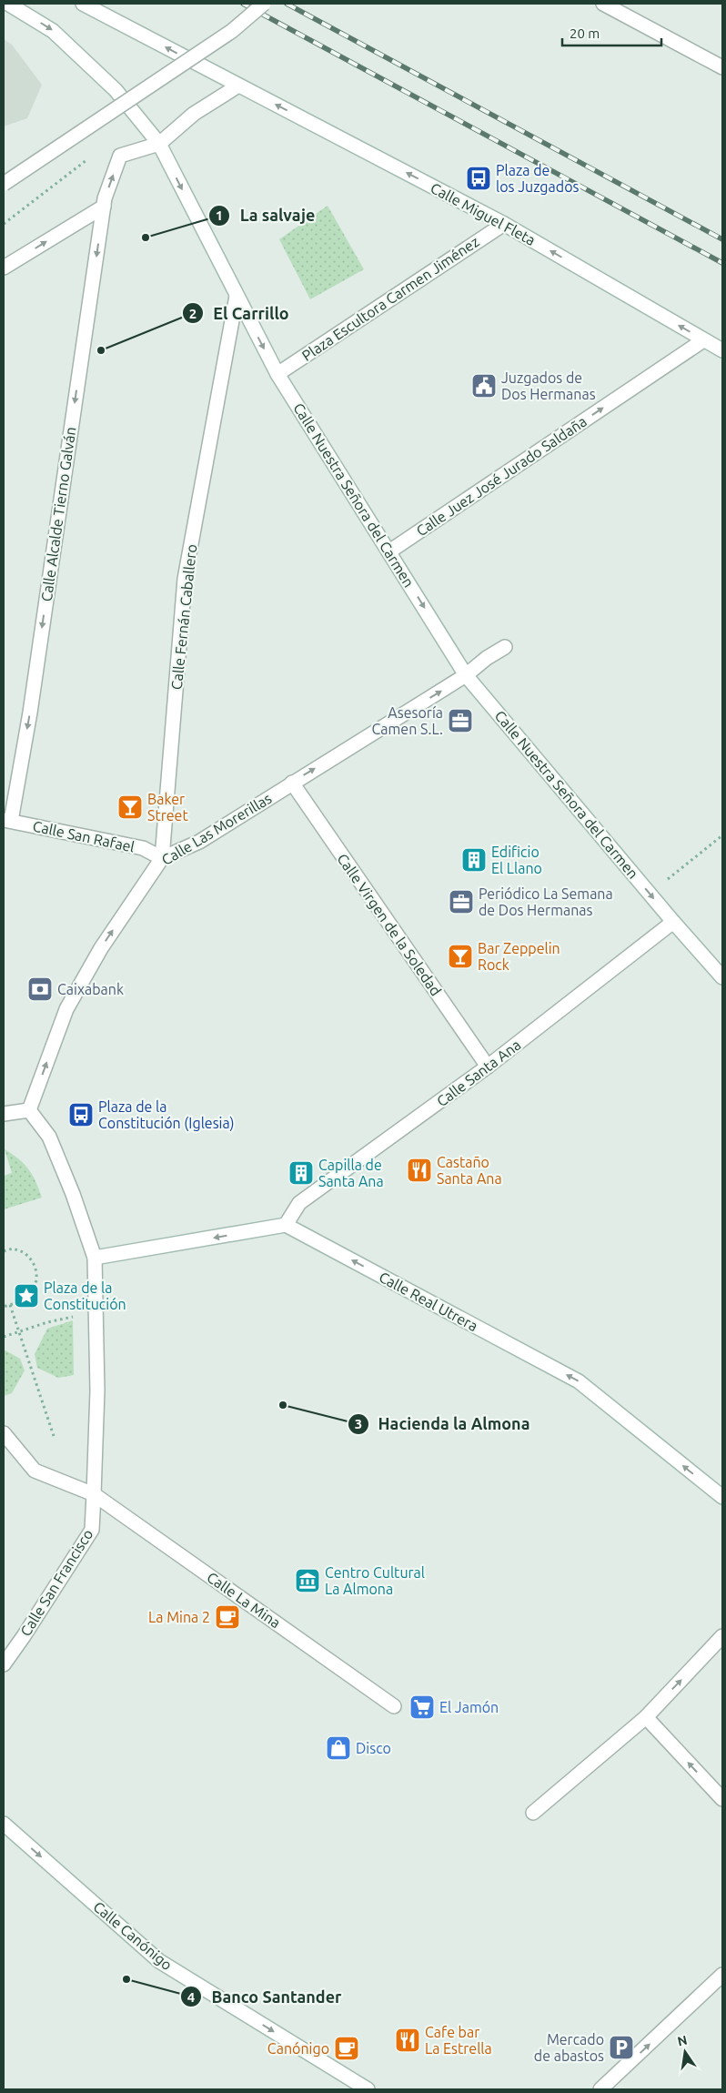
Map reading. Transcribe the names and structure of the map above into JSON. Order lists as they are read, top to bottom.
{
  "streets": {
    "street": [
      "Calle Miguel Fleta",
      "Plaza Escultora Carmen Jiménez",
      "Calle Juez José Jurado Saldaña",
      "Calle Nuestra Señora del Carmen",
      "Calle Alcalde Tierno Galván",
      "Calle Fernán Caballero",
      "Calle Las Morerillas",
      "Calle San Rafael",
      "Calle Virgen de la Soledad",
      "Calle Santa Ana",
      "Calle Real Utrera",
      "Calle San Francisco",
      "Calle La Mina",
      "Calle Canónigo"
    ]
  },
  "crossings": [
    ["Calle Miguel Fleta", "Plaza Escultora Carmen Jiménez"],
    ["Calle Miguel Fleta", "Calle Juez José Jurado Saldaña"],
    ["Plaza Escultora Carmen Jiménez", "Calle Nuestra Señora del Carmen"],
    ["Calle Juez José Jurado Saldaña", "Calle Nuestra Señora del Carmen"],
    ["Calle Nuestra Señora del Carmen", "Calle Fernán Caballero"],
    ["Calle Nuestra Señora del Carmen", "Calle Las Morerillas"],
    ["Calle Nuestra Señora del Carmen", "Calle Santa Ana"],
    ["Calle Alcalde Tierno Galván", "Calle San Rafael"],
    ["Calle Fernán Caballero", "Calle Las Morerillas"],
    ["Calle Fernán Caballero", "Calle San Rafael"],
    ["Calle Las Morerillas", "Calle San Rafael"],
    ["Calle Las Morerillas", "Calle Virgen de la Soledad"],
    ["Calle Virgen de la Soledad", "Calle Santa Ana"],
    ["Calle Santa Ana", "Calle Real Utrera"],
    ["Calle San Francisco", "Calle La Mina"]
  ],
  "one_way": [
    "Calle Miguel Fleta",
    "Calle Juez José Jurado Saldaña",
    "Calle Nuestra Señora del Carmen",
    "Calle Alcalde Tierno Galván",
    "Calle Las Morerillas",
    "Calle Real Utrera",
    "Calle Canónigo"
  ],
  "places": {
    "bus stop": ["Plaza de los Juzgados", "Plaza de la Constitución (Iglesia)"],
    "other": [
      "La salvaje",
      "El Carrillo",
      "Hacienda la Almona",
      "Banco Santander"
    ],
    "public building": ["Juzgados de Dos Hermanas"],
    "office": ["Asesoría Camen S.L.", "Periódico La Semana de Dos Hermanas"],
    "bar": ["Baker Street", "Bar Zeppelin Rock"],
    "building": ["Edificio El Llano", "Capilla de Santa Ana"],
    "bank": ["Caixabank"],
    "restaurant": ["Castaño Santa Ana", "Cafe bar La Estrella"],
    "place": ["Plaza de la Constitución"],
    "museum": ["Centro Cultural La Almona"],
    "cafe": ["La Mina 2", "Canónigo"],
    "supermarket": ["El Jamón"],
    "shop": ["Disco"],
    "parking": ["Mercado de abastos"]
  },
  "scale_bar": "20 m",
  "north": "top"
}
